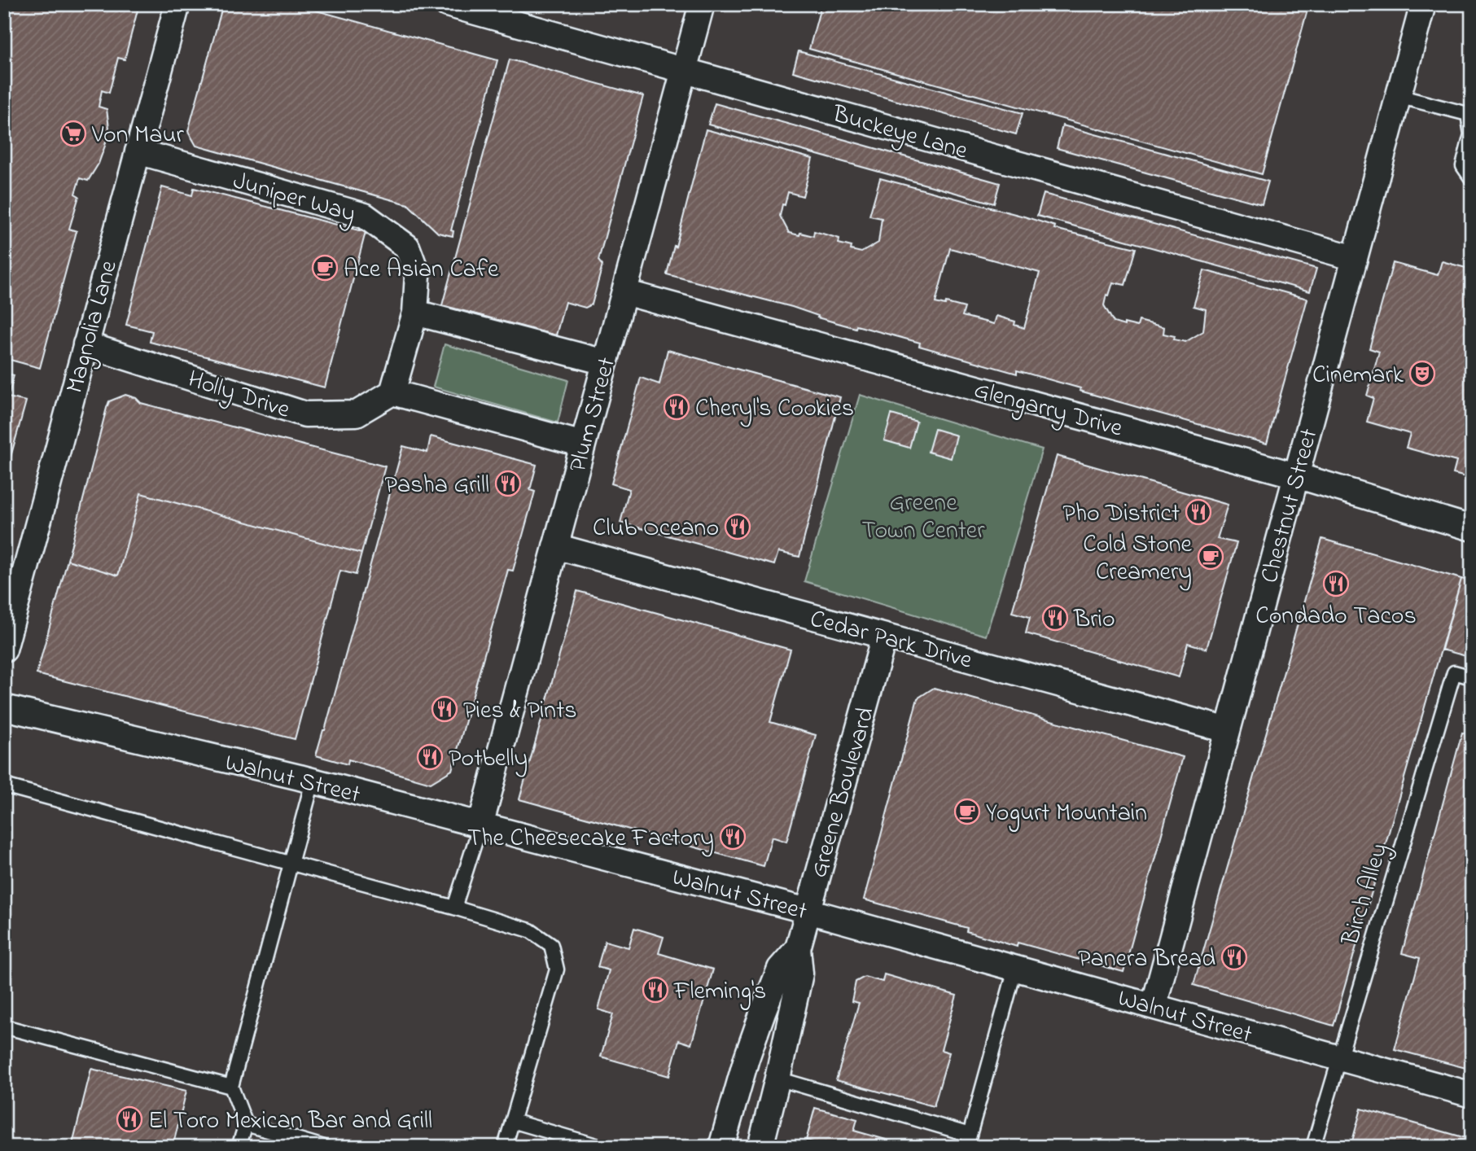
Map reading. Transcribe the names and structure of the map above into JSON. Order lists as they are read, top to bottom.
{
  "streets": {
    "street": [
      "Buckeye Lane",
      "Juniper Way",
      "Magnolia Lane",
      "Holly Drive",
      "Glengarry Drive",
      "Plum Street",
      "Chestnut Street",
      "Cedar Park Drive",
      "Walnut Street",
      "Greene Boulevard"
    ],
    "lane": ["Birch Alley"]
  },
  "crossings": [
    ["Buckeye Lane", "Plum Street"],
    ["Buckeye Lane", "Chestnut Street"],
    ["Juniper Way", "Magnolia Lane"],
    ["Juniper Way", "Holly Drive"],
    ["Magnolia Lane", "Holly Drive"],
    ["Glengarry Drive", "Plum Street"],
    ["Glengarry Drive", "Chestnut Street"],
    ["Plum Street", "Cedar Park Drive"],
    ["Plum Street", "Walnut Street"],
    ["Chestnut Street", "Cedar Park Drive"],
    ["Chestnut Street", "Walnut Street"],
    ["Cedar Park Drive", "Greene Boulevard"],
    ["Walnut Street", "Greene Boulevard"],
    ["Walnut Street", "Birch Alley"]
  ],
  "parks": ["Greene Town Center"],
  "places": {
    "supermarket": ["Von Maur"],
    "cafe": ["Ace Asian Cafe", "Cold Stone Creamery", "Yogurt Mountain"],
    "theatre": ["Cinemark"],
    "restaurant": [
      "Cheryl's Cookies",
      "Pasha Grill",
      "Pho District",
      "Club Oceano",
      "Condado Tacos",
      "Brio",
      "Pies & Pints",
      "Potbelly",
      "The Cheesecake Factory",
      "Panera Bread",
      "Fleming's",
      "El Toro Mexican Bar and Grill"
    ]
  }
}
